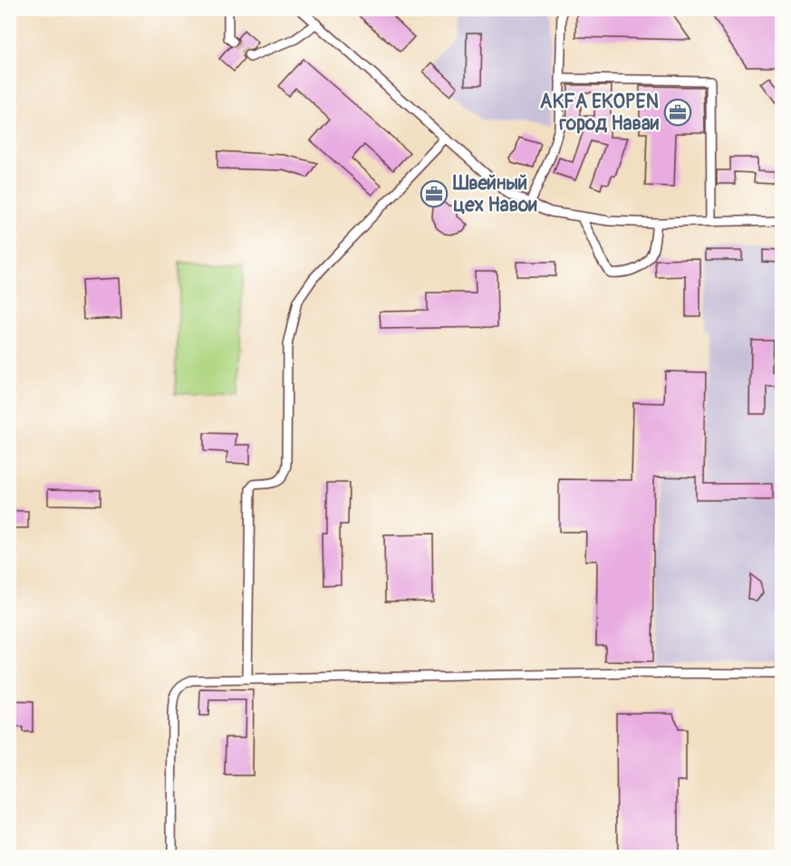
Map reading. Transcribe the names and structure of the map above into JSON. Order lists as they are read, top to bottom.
{
  "places": {
    "office": ["AKFA EKOPEN город Наваи", "Швейный цех Навои"]
  }
}
